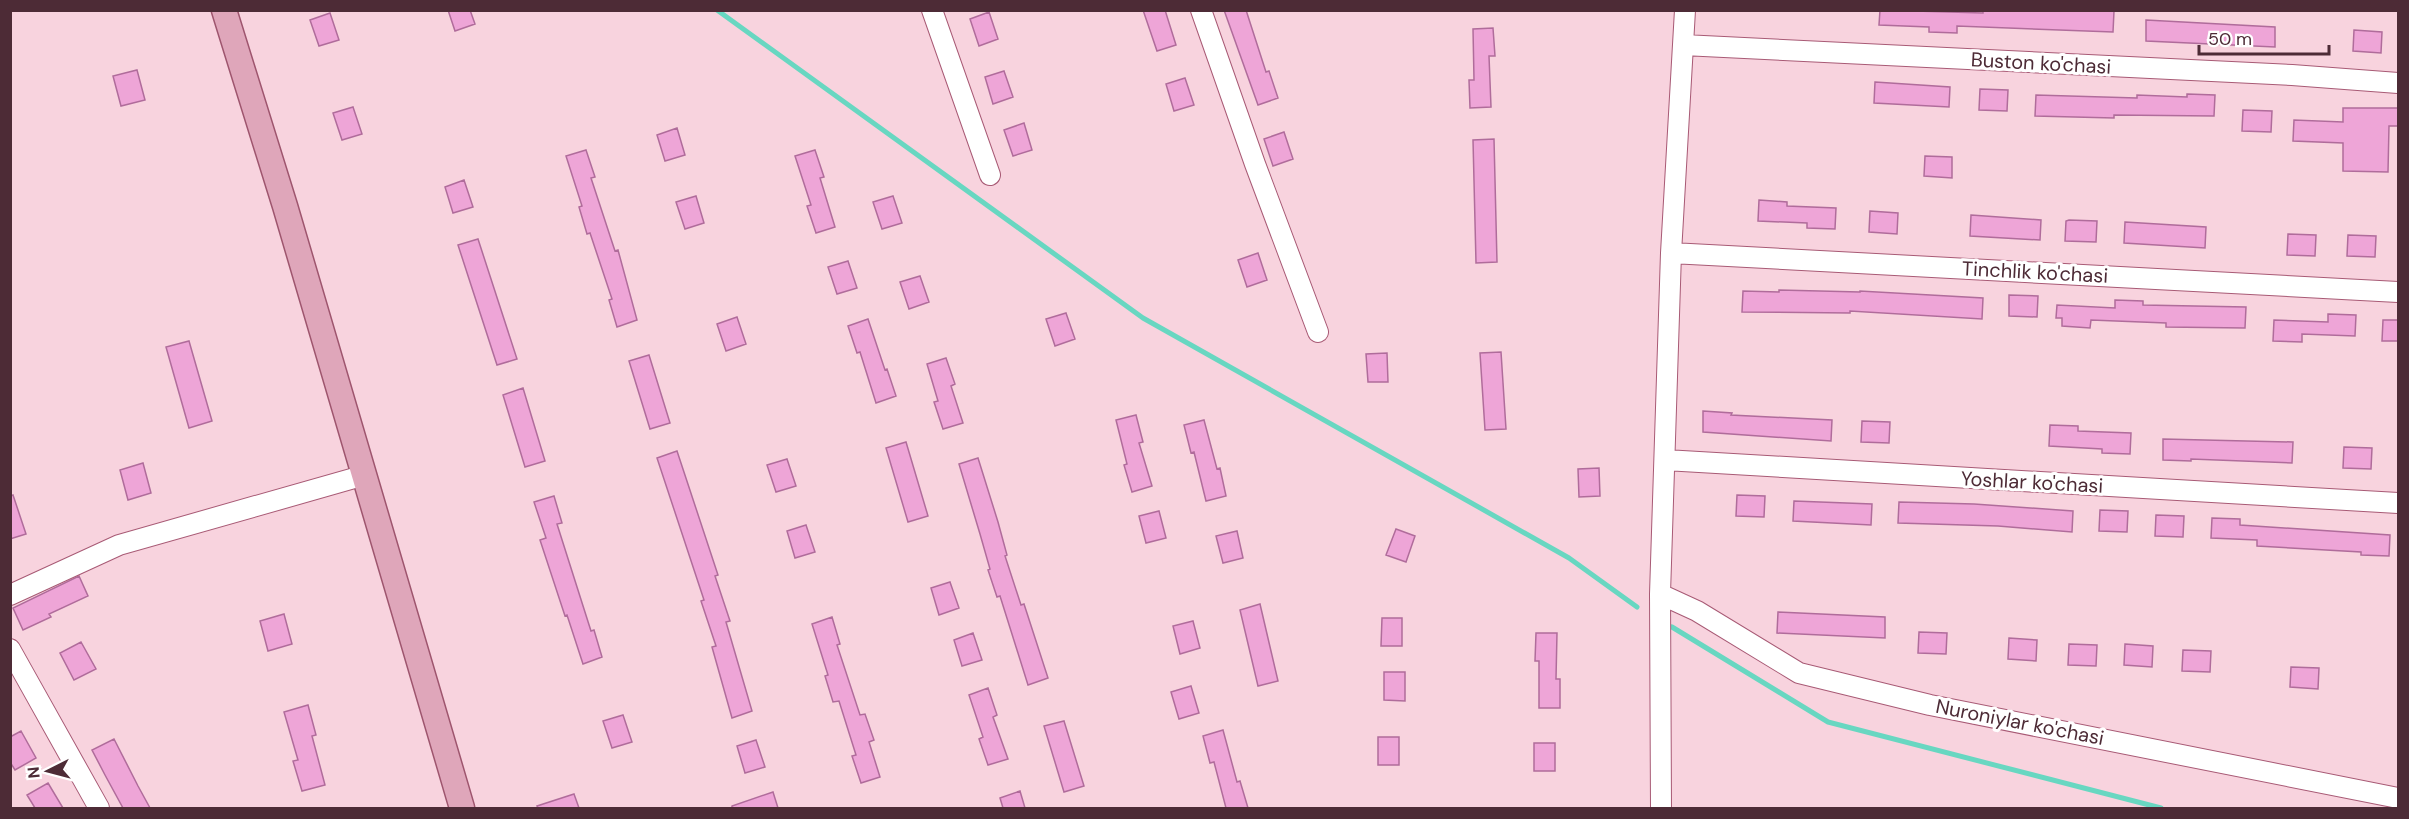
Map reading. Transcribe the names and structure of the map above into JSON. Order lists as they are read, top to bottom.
{
  "streets": {
    "street": [
      "Buston ko'chasi",
      "Tinchlik ko'chasi",
      "Yoshlar ko'chasi",
      "Nuroniylar ko'chasi"
    ]
  },
  "scale_bar": "50 m",
  "north": "left"
}
